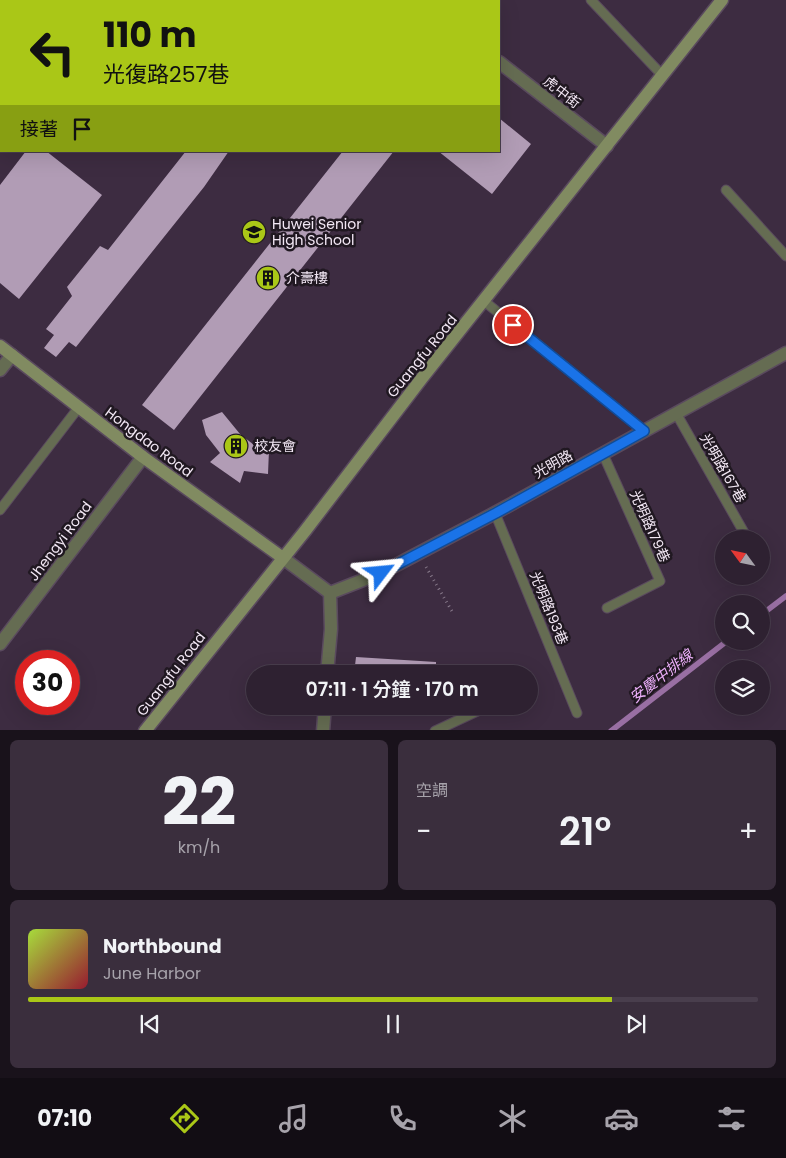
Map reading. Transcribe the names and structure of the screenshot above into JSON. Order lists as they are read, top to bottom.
{
  "streets": {
    "street": [
      "虎中街",
      "Guangfu Road",
      "Hongdao Road",
      "光明路",
      "Jhengyi Road"
    ],
    "lane": ["光明路167巷", "光明路179巷", "光明路193巷"]
  },
  "crossings": [
    ["虎中街", "Guangfu Road"],
    ["Guangfu Road", "Hongdao Road"],
    ["Hongdao Road", "Jhengyi Road"],
    ["光明路", "光明路167巷"],
    ["光明路", "光明路179巷"],
    ["光明路", "光明路193巷"]
  ],
  "water": ["安慶中排線"],
  "places": {
    "school or university": ["Huwei Senior High School"],
    "building": ["介壽樓", "校友會"]
  },
  "north": "top left",
  "page": {
    "turn": ["110 m", "光復路257巷"],
    "then": "接著",
    "limit": "30",
    "trip": "07:11 · 1 分鐘 · 170 m",
    "tile": [
      ["22", "km/h"],
      "空調"
    ],
    "heat": ["−", "21°", "+"],
    "song": ["Northbound", "June Harbor"],
    "tabs": "07:10"
  }
}
